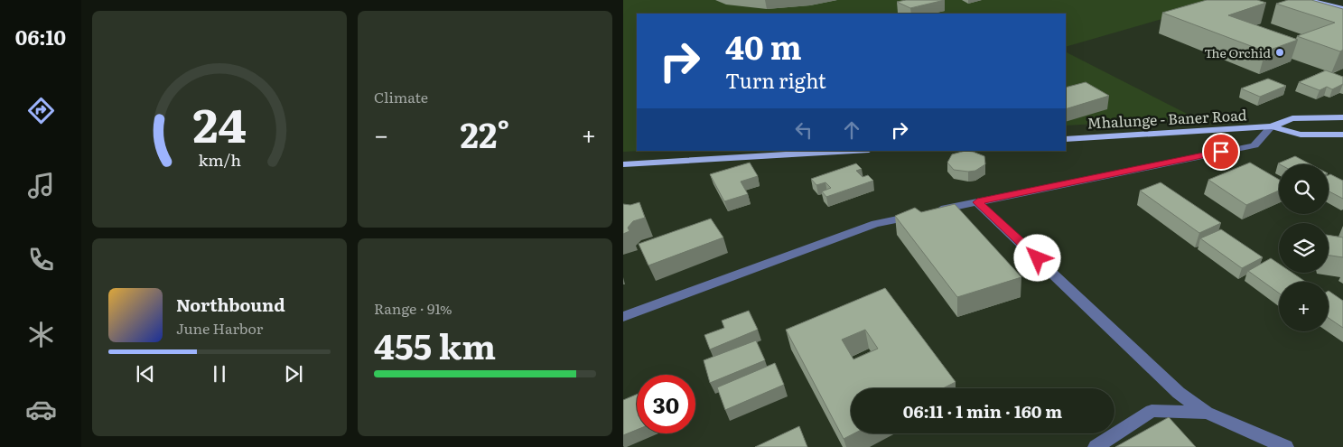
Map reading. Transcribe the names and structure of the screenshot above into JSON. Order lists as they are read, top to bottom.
{
  "streets": {
    "main road": ["Mhalunge - Baner Road"]
  },
  "places": ["The Orchid"],
  "page": {
    "tabs": "06:10",
    "tile": [
      "Climate",
      ["Range · 91%", "455 km"]
    ],
    "turn": ["40 m", "Turn right"],
    "heat": ["−", "22°", "+"],
    "map_buttons": "+",
    "song": ["Northbound", "June Harbor"],
    "limit": "30",
    "trip": "06:11 · 1 min · 160 m",
    "gauge": ["24", "km/h"]
  }
}
